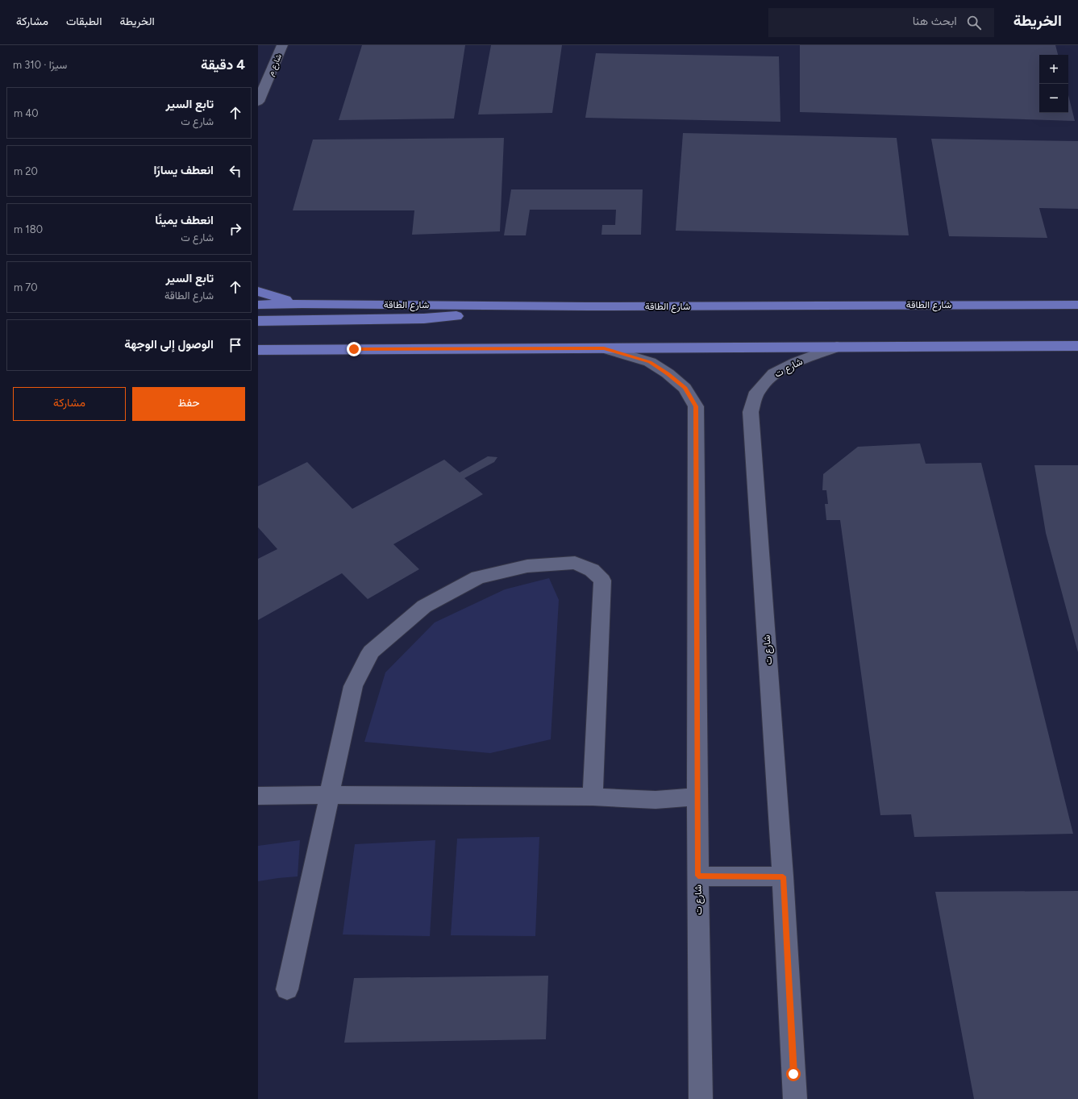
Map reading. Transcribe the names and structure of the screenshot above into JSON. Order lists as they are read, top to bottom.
{
  "streets": {
    "main road": ["شارع الطاقة"],
    "street": ["شارع م", "شارع ت"]
  },
  "page": {
    "header": "الخريطة",
    "search": "ابحث هنا",
    "nav": ["الخريطة", "الطبقات", "مشاركة"],
    "heading": ["4 دقيقة", "سيرًا · 310 m"],
    "map_buttons": ["+", "−"],
    "list": [
      ["تابع السير", "شارع ت", "40 m"],
      ["انعطف يسارًا", "20 m"],
      ["انعطف يمينًا", "شارع ت", "180 m"],
      ["تابع السير", "شارع الطاقة", "70 m"],
      "الوصول إلى الوجهة"
    ],
    "buttons": ["حفظ", "مشاركة"]
  }
}
